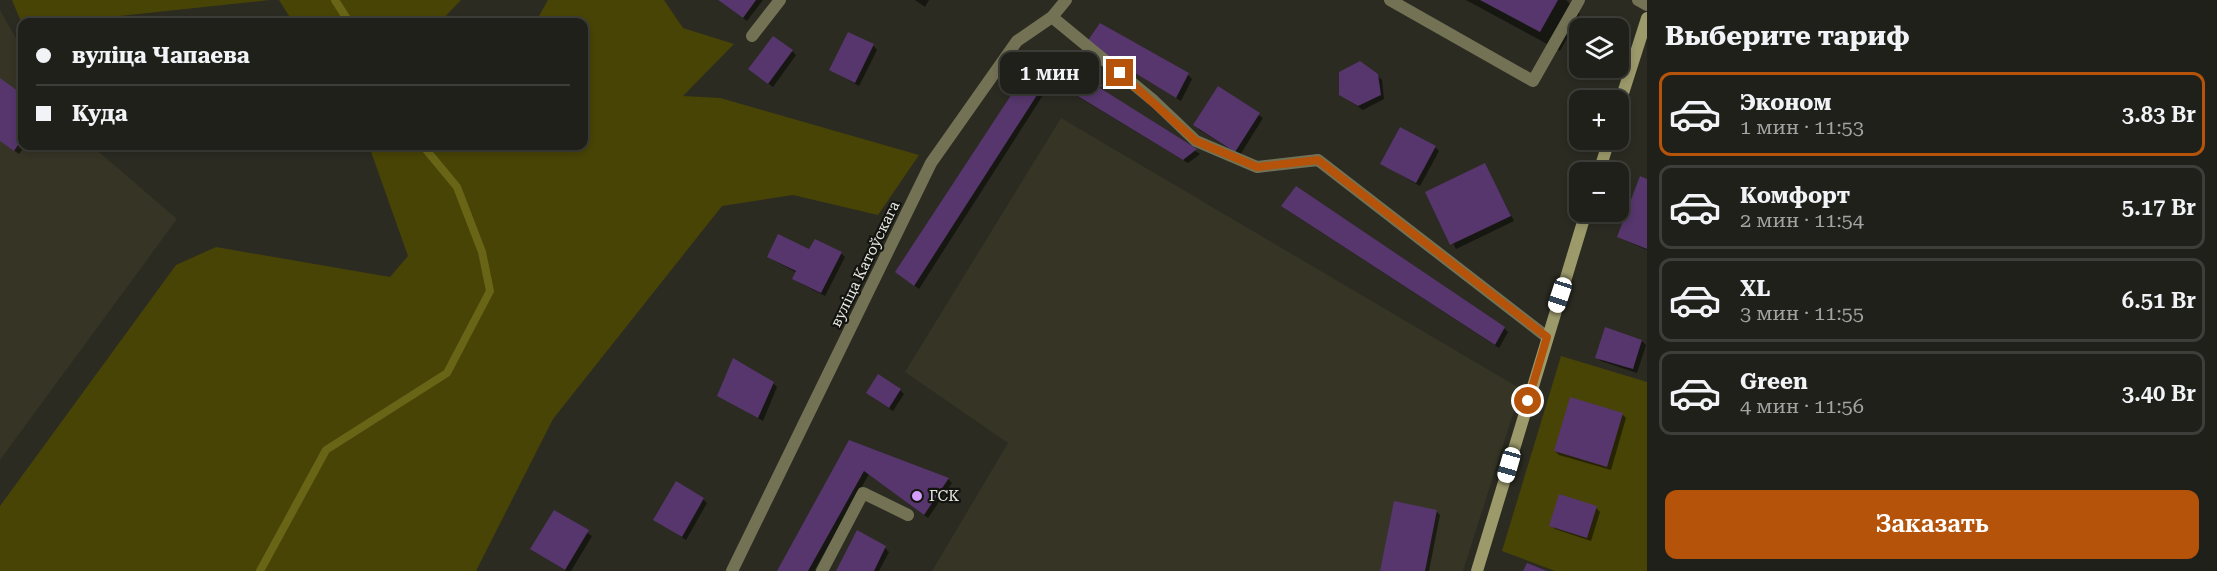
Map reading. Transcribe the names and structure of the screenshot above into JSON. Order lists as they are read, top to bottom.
{
  "streets": {
    "street": ["вуліца Катоўскага"]
  },
  "places": ["ГСК"],
  "page": {
    "heading": "Выберите тариф",
    "map_buttons": ["+", "−"],
    "banner": ["вуліца Чапаева", "Куда"],
    "bubble": "1 мин",
    "list": [
      {
        "name": "Эконом",
        "note": "1 мин · 11:53",
        "value": "3.83 Br"
      },
      {
        "name": "Комфорт",
        "note": "2 мин · 11:54",
        "value": "5.17 Br"
      },
      {
        "name": "XL",
        "note": "3 мин · 11:55",
        "value": "6.51 Br"
      },
      {
        "name": "Green",
        "note": "4 мин · 11:56",
        "value": "3.40 Br"
      }
    ],
    "buttons": "Заказать"
  }
}
